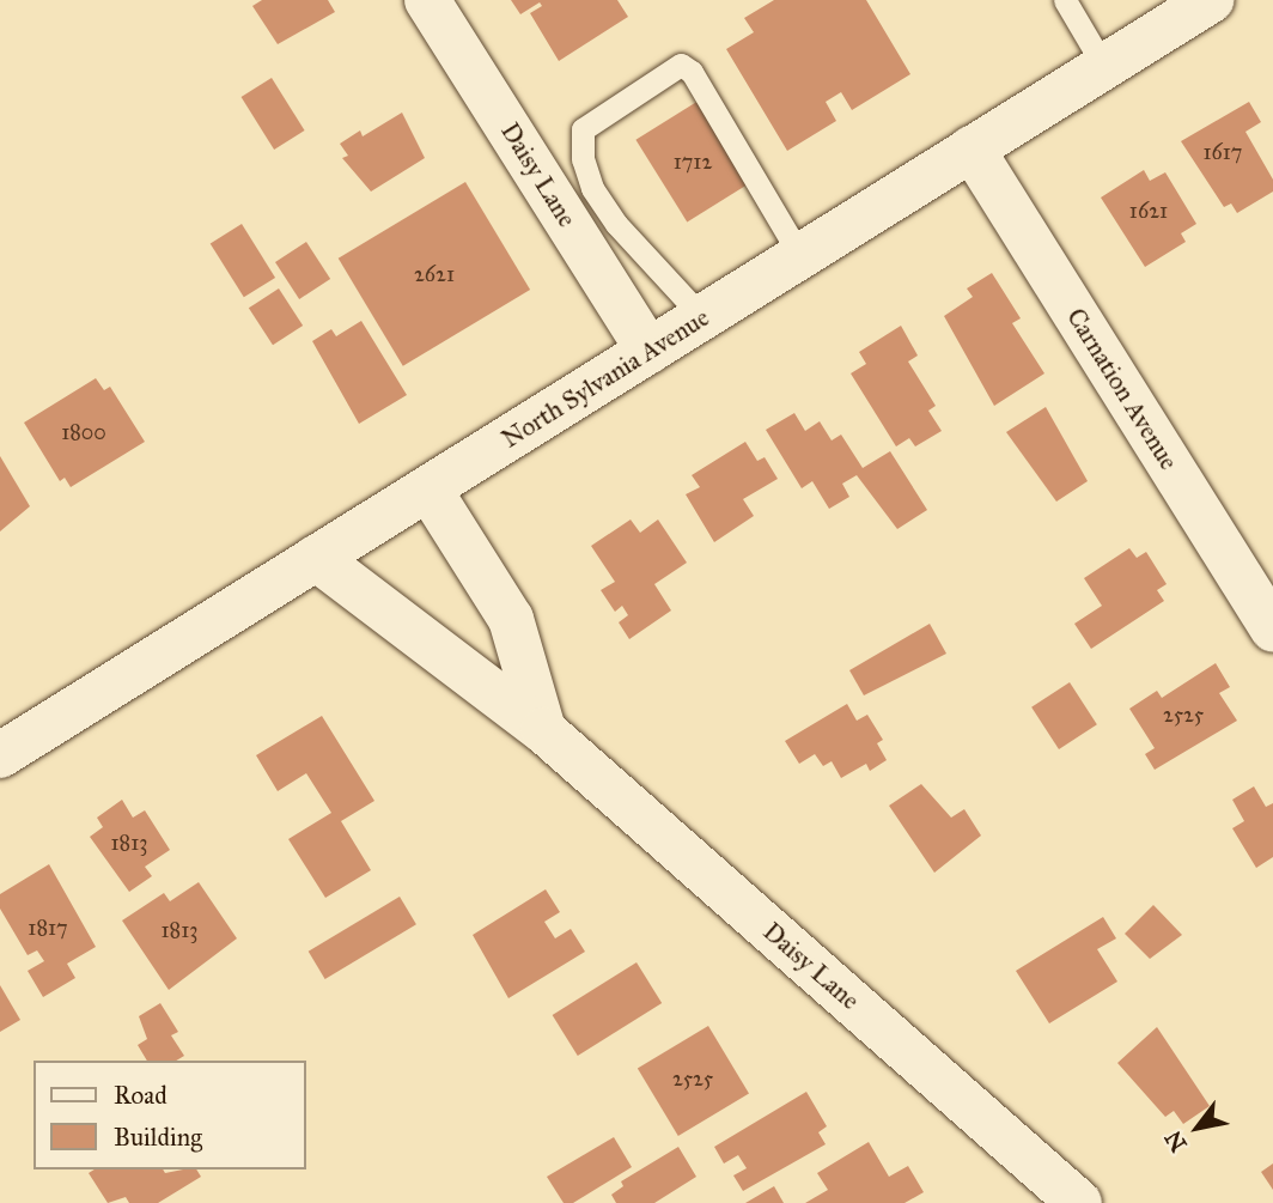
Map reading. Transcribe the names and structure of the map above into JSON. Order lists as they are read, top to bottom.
{
  "streets": {
    "street": ["Daisy Lane", "North Sylvania Avenue", "Carnation Avenue"]
  },
  "crossings": [
    ["Daisy Lane", "North Sylvania Avenue"],
    ["North Sylvania Avenue", "Carnation Avenue"]
  ],
  "house_numbers": [
    "1617",
    "1712",
    "1621",
    "2621",
    "1800",
    "2525",
    "1813",
    "1817",
    "1813",
    "2525"
  ],
  "legend": ["Road", "Building"],
  "north": "bottom left"
}
